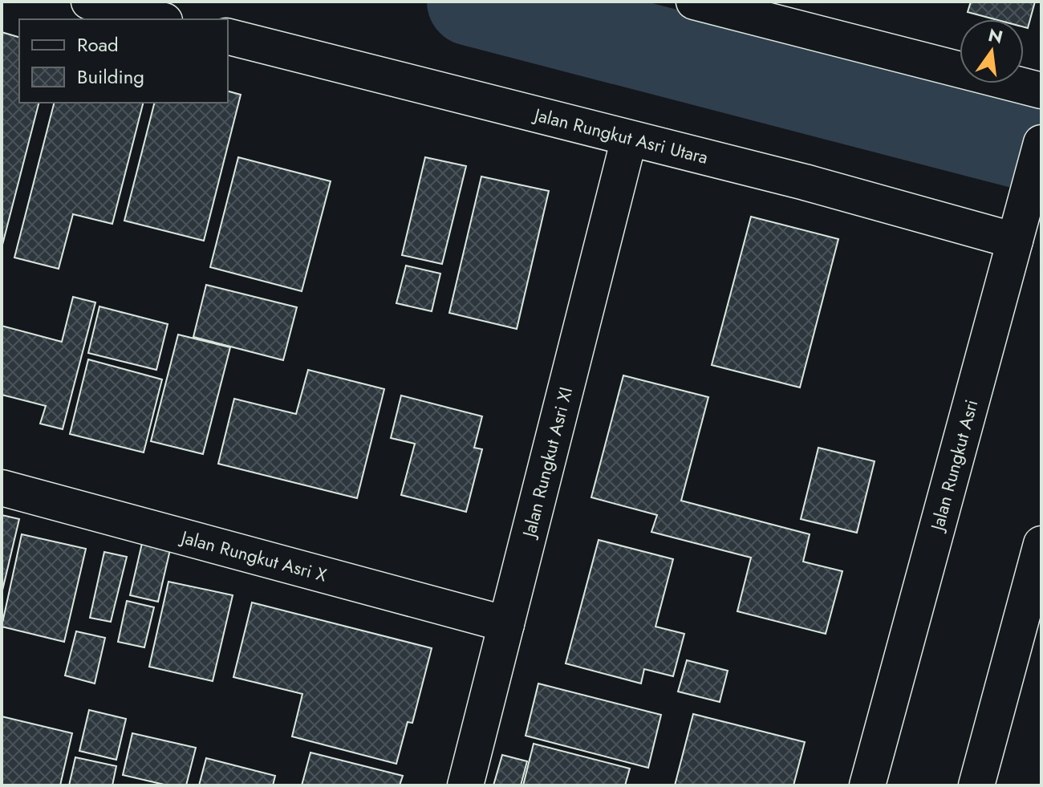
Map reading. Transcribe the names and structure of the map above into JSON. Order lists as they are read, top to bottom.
{
  "streets": {
    "street": [
      "Jalan Rungkut Asri Utara",
      "Jalan Rungkut Asri XI",
      "Jalan Rungkut Asri",
      "Jalan Rungkut Asri X"
    ]
  },
  "crossings": [
    ["Jalan Rungkut Asri Utara", "Jalan Rungkut Asri XI"],
    ["Jalan Rungkut Asri Utara", "Jalan Rungkut Asri"],
    ["Jalan Rungkut Asri XI", "Jalan Rungkut Asri X"]
  ],
  "legend": ["Road", "Building"],
  "north": "top"
}
